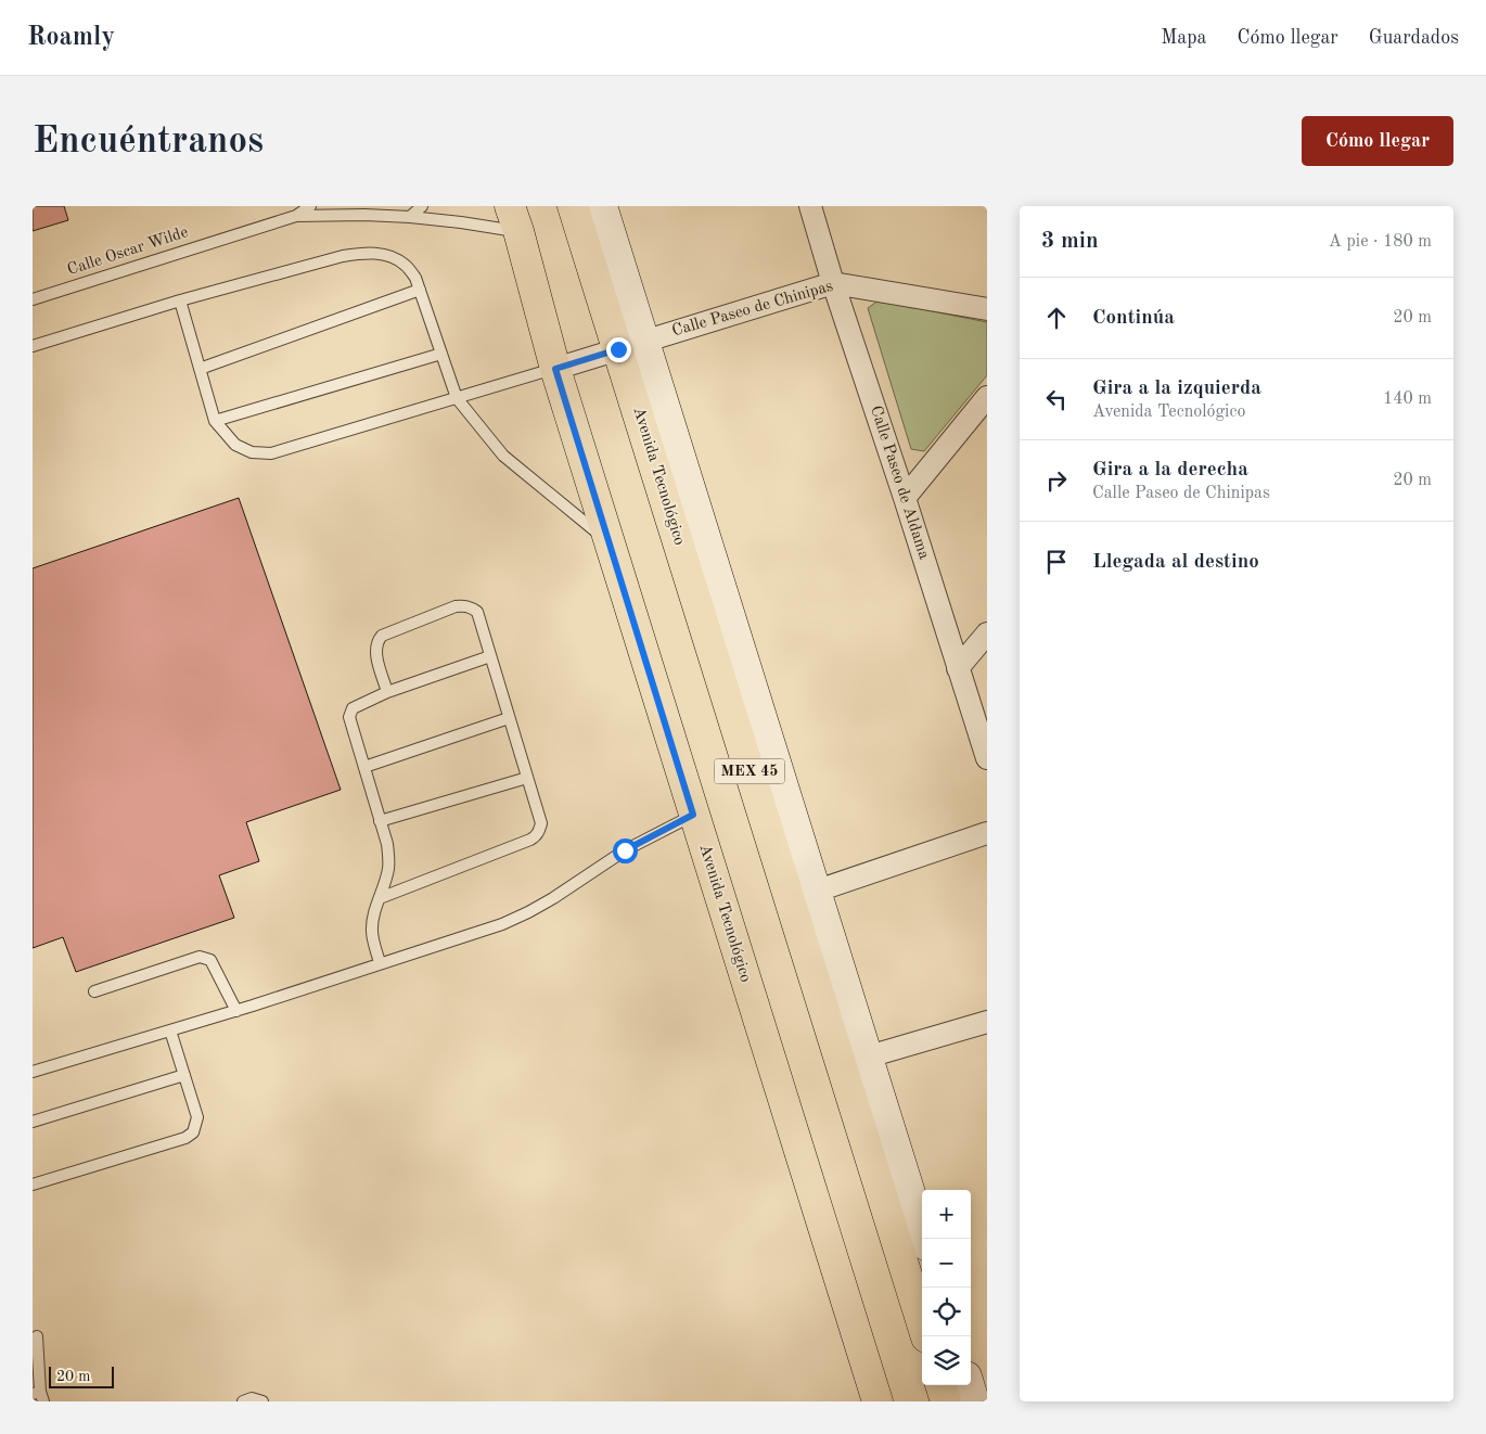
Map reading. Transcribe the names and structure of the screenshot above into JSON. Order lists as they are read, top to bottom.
{
  "streets": {
    "main road": ["Avenida Tecnológico", "MEX 45"],
    "street": ["Calle Paseo de Chinipas", "Calle Paseo de Aldama"],
    "lane": ["Calle Oscar Wilde"]
  },
  "crossings": [
    ["Calle Oscar Wilde", "Avenida Tecnológico"],
    ["Calle Paseo de Chinipas", "Avenida Tecnológico"],
    ["Calle Paseo de Chinipas", "Calle Paseo de Aldama"]
  ],
  "scale_bar": "20 m",
  "page": {
    "header": "Roamly",
    "nav": ["Mapa", "Cómo llegar", "Guardados"],
    "buttons": "Cómo llegar",
    "title": "Encuéntranos",
    "heading": ["3 min", "A pie · 180 m"],
    "list": [
      ["Continúa", "20 m"],
      ["Gira a la izquierda", "Avenida Tecnológico", "140 m"],
      ["Gira a la derecha", "Calle Paseo de Chinipas", "20 m"],
      "Llegada al destino"
    ],
    "map_buttons": ["+", "−"],
    "scale": "20 m"
  }
}
